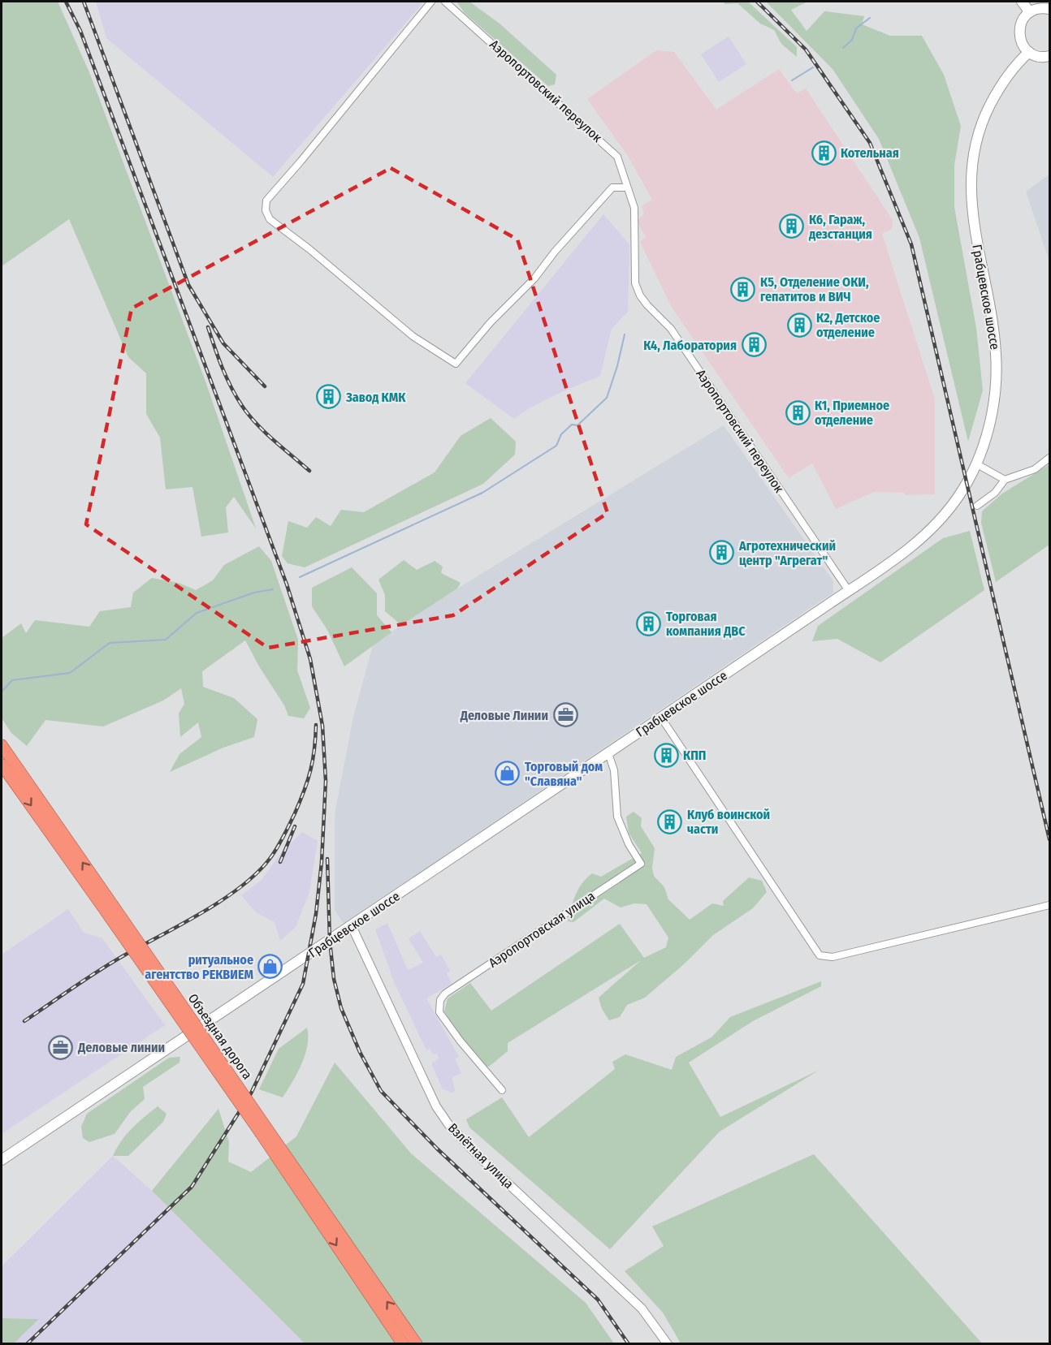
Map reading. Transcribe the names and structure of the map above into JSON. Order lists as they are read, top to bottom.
{
  "streets": {
    "highway": ["Объездная дорога"],
    "main road": ["Грабцевское шоссе"],
    "street": ["Аэропортовский переулок", "Аэропортовская улица", "Взлётная улица"]
  },
  "crossings": [
    ["Аэропортовский переулок", "Грабцевское шоссе"],
    ["Грабцевское шоссе", "Аэропортовская улица"],
    ["Грабцевское шоссе", "Взлётная улица"]
  ],
  "places": {
    "building": [
      "Котельная",
      "К6, Гараж, дезстанция",
      "К5, Отделение ОКИ, гепатитов и ВИЧ",
      "К2, Детское отделение",
      "К4, Лаборатория",
      "Завод КМК",
      "К1, Приемное отделение",
      "Агротехнический центр \"Агрегат\"",
      "Торговая компания ДВС",
      "КПП",
      "Клуб воинской части"
    ],
    "office": ["Деловые Линии", "Деловые линии"],
    "shop": ["Торговый дом \"Славяна\"", "ритуальное агентство РЕКВИЕМ"]
  }
}
